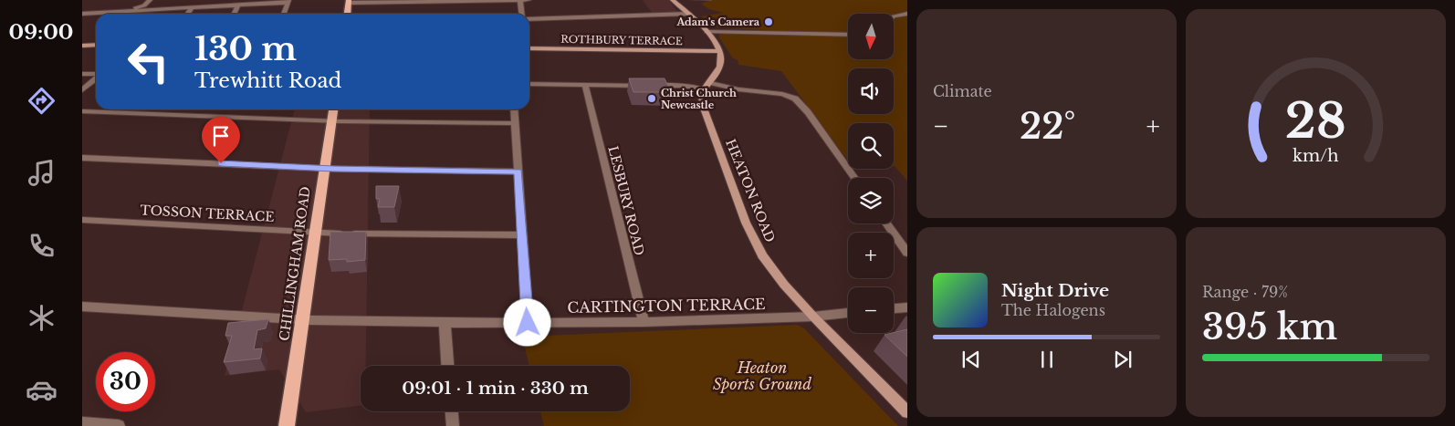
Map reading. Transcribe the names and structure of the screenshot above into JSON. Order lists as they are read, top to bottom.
{
  "streets": {
    "main road": ["CHILLINGHAM ROAD"],
    "street": [
      "ROTHBURY TERRACE",
      "HEATON ROAD",
      "LESBURY ROAD",
      "TOSSON TERRACE",
      "CARTINGTON TERRACE"
    ]
  },
  "crossings": [
    ["HEATON ROAD", "CARTINGTON TERRACE"],
    ["LESBURY ROAD", "CARTINGTON TERRACE"],
    ["TOSSON TERRACE", "CHILLINGHAM ROAD"],
    ["CHILLINGHAM ROAD", "CARTINGTON TERRACE"]
  ],
  "parks": ["Heaton Sports Ground"],
  "places": ["Adam's Camera", "Christ Church Newcastle"],
  "north": "bottom",
  "page": {
    "tabs": "09:00",
    "tile": [
      "Climate",
      ["Range · 79%", "395 km"]
    ],
    "map_buttons": ["+", "−"],
    "turn": ["130 m", "Trewhitt Road"],
    "heat": ["−", "22°", "+"],
    "song": ["Night Drive", "The Halogens"],
    "limit": "30",
    "trip": "09:01 · 1 min · 330 m",
    "gauge": ["28", "km/h"]
  }
}
